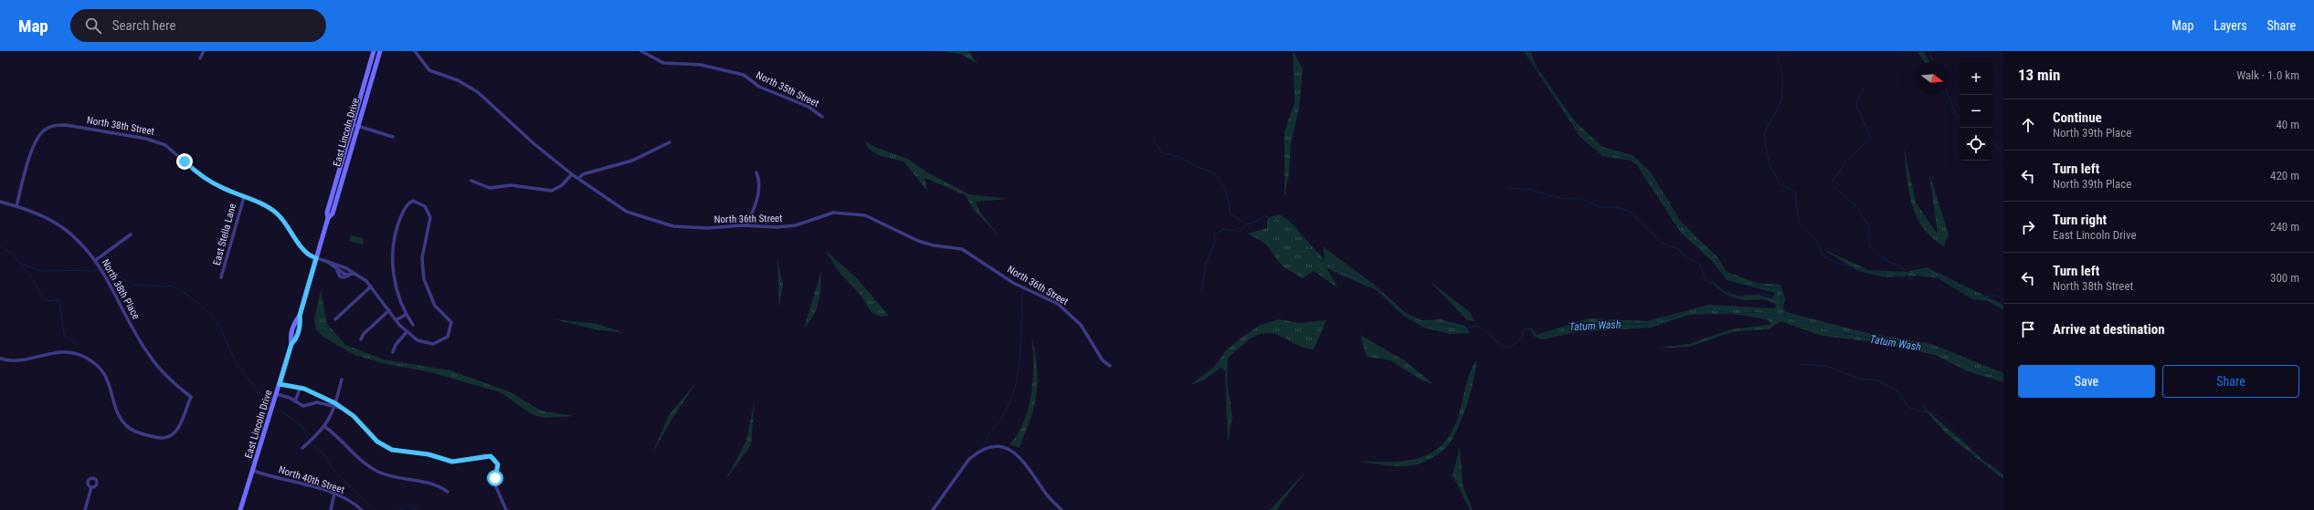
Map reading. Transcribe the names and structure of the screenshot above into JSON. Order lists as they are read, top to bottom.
{
  "streets": {
    "main road": ["East Lincoln Drive"],
    "street": [
      "North 35th Street",
      "North 38th Street",
      "North 36th Street",
      "East Stella Lane",
      "North 38th Place",
      "North 40th Street"
    ]
  },
  "crossings": [
    ["North 38th Street", "East Lincoln Drive"],
    ["North 38th Street", "East Stella Lane"],
    ["North 38th Street", "North 38th Place"],
    ["East Lincoln Drive", "North 40th Street"]
  ],
  "water": ["Tatum Wash"],
  "north": "right",
  "page": {
    "header": "Map",
    "search": "Search here",
    "nav": ["Map", "Layers", "Share"],
    "heading": ["13 min", "Walk · 1.0 km"],
    "map_buttons": ["+", "−"],
    "list": [
      ["Continue", "North 39th Place", "40 m"],
      ["Turn left", "North 39th Place", "420 m"],
      ["Turn right", "East Lincoln Drive", "240 m"],
      ["Turn left", "North 38th Street", "300 m"],
      "Arrive at destination"
    ],
    "buttons": ["Save", "Share"]
  }
}
